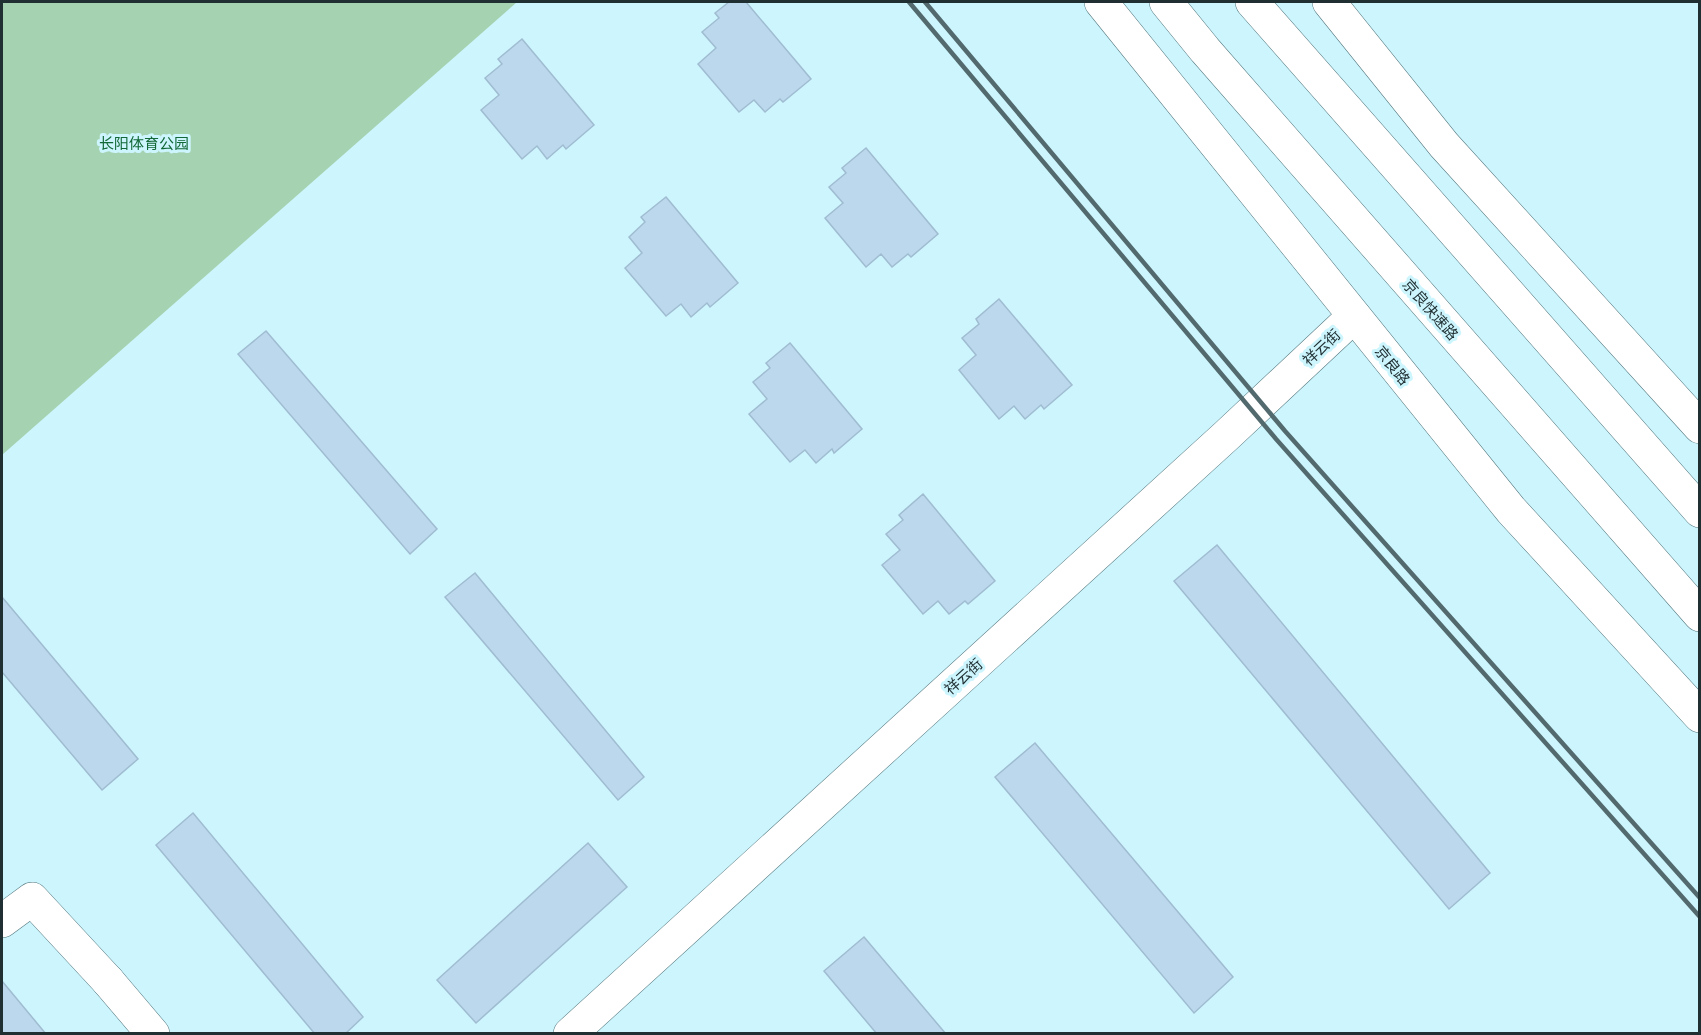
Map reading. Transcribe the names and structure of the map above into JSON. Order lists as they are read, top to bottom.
{
  "streets": {
    "main road": ["京良快速路", "祥云街", "京良路"]
  },
  "crossings": [
    ["祥云街", "京良路"]
  ],
  "parks": ["长阳体育公园"]
}
